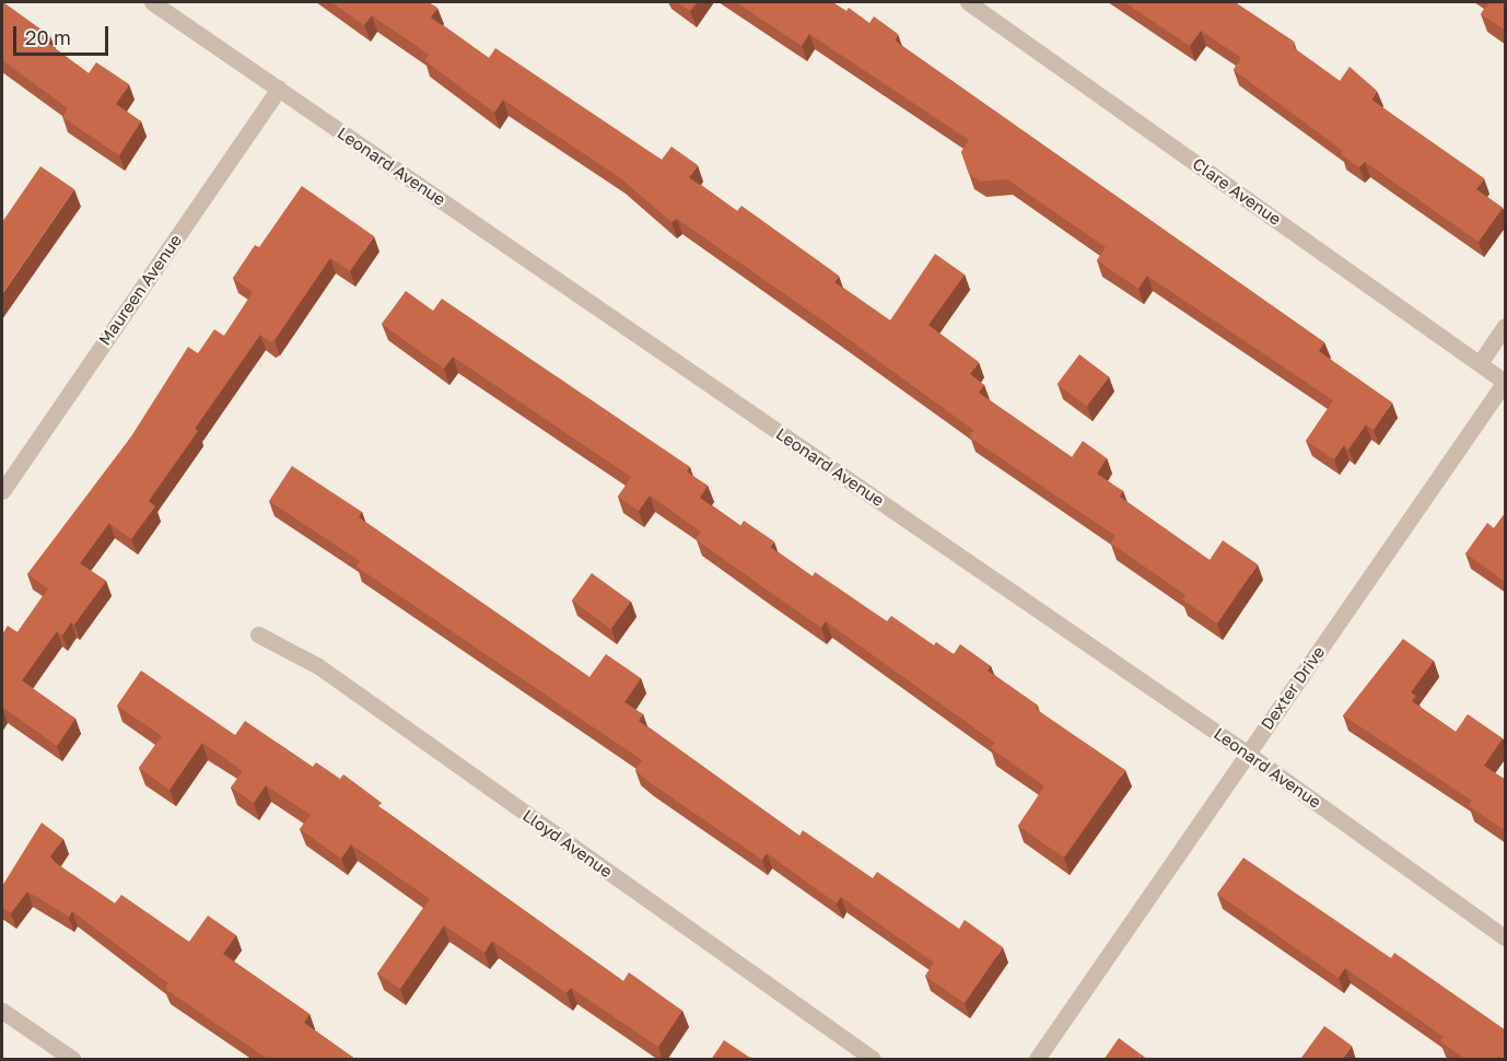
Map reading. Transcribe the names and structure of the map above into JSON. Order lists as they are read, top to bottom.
{
  "streets": {
    "street": [
      "Leonard Avenue",
      "Clare Avenue",
      "Maureen Avenue",
      "Dexter Drive",
      "Lloyd Avenue"
    ]
  },
  "crossings": [
    ["Leonard Avenue", "Maureen Avenue"],
    ["Leonard Avenue", "Dexter Drive"],
    ["Clare Avenue", "Dexter Drive"]
  ],
  "scale_bar": "20 m"
}
